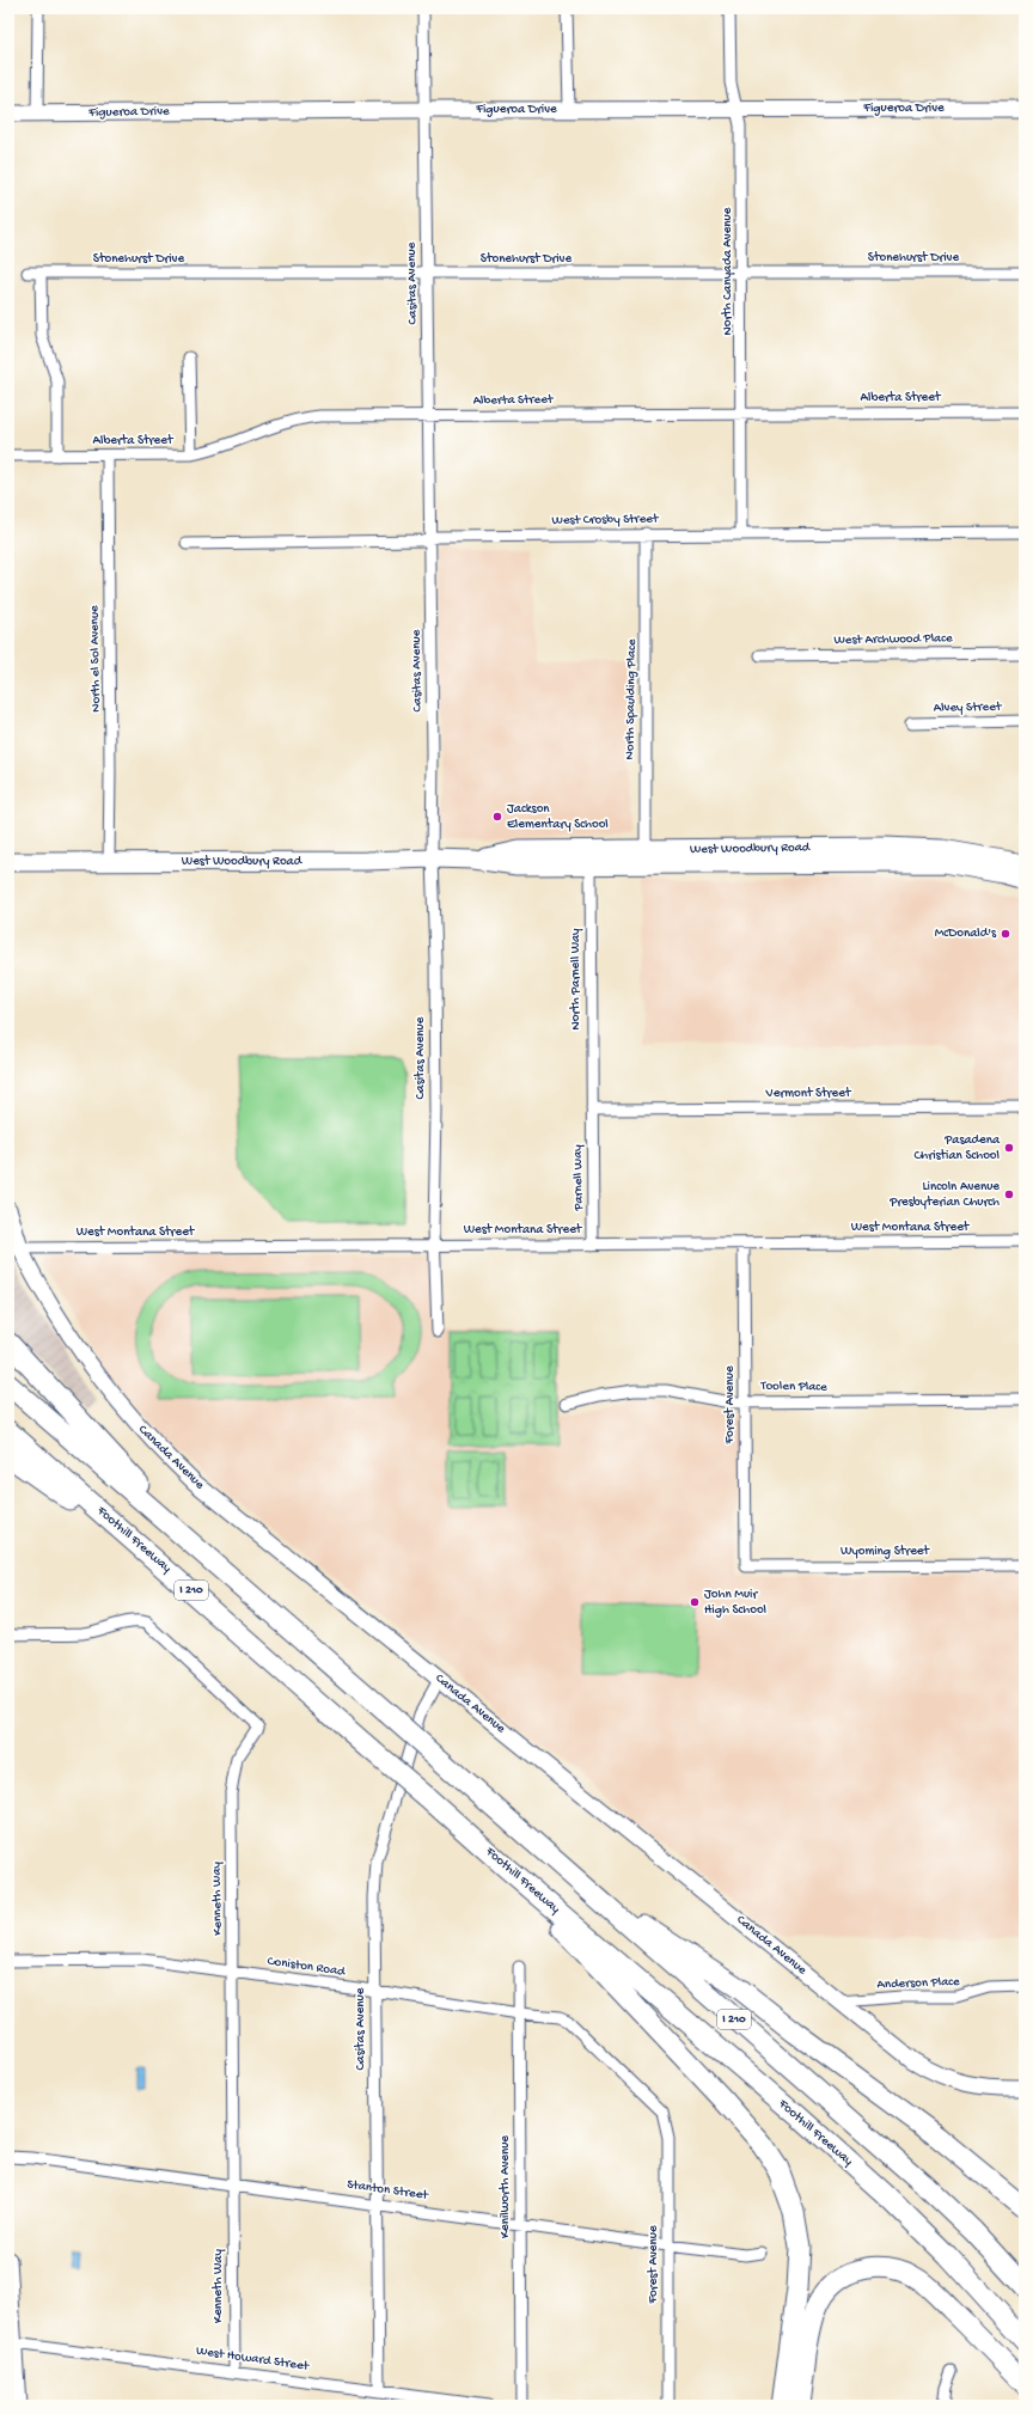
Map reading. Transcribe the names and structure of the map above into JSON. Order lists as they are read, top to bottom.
{
  "streets": {
    "highway": ["Foothill Freeway", "I 210"],
    "main road": ["West Woodbury Road"],
    "street": [
      "Figueroa Drive",
      "Stonehurst Drive",
      "North Canyada Avenue",
      "Casitas Avenue",
      "Alberta Street",
      "West Crosby Street",
      "West Archwood Place",
      "North el Sol Avenue",
      "North Spaulding Place",
      "Alvey Street",
      "North Parnell Way",
      "Vermont Street",
      "Parnell Way",
      "West Montana Street",
      "Toolen Place",
      "Forest Avenue",
      "Canada Avenue",
      "Wyoming Street",
      "Kenneth Way",
      "Coniston Road",
      "Anderson Place",
      "Kenilworth Avenue",
      "Stanton Street",
      "West Howard Street"
    ]
  },
  "crossings": [
    ["Figueroa Drive", "North Canyada Avenue"],
    ["Figueroa Drive", "Casitas Avenue"],
    ["Stonehurst Drive", "North Canyada Avenue"],
    ["Stonehurst Drive", "Casitas Avenue"],
    ["North Canyada Avenue", "Alberta Street"],
    ["North Canyada Avenue", "West Crosby Street"],
    ["Casitas Avenue", "Alberta Street"],
    ["Casitas Avenue", "West Crosby Street"],
    ["Casitas Avenue", "West Woodbury Road"],
    ["Casitas Avenue", "West Montana Street"],
    ["Casitas Avenue", "Canada Avenue"],
    ["Casitas Avenue", "Coniston Road"],
    ["Casitas Avenue", "Stanton Street"],
    ["Casitas Avenue", "West Howard Street"],
    ["Alberta Street", "North el Sol Avenue"],
    ["West Crosby Street", "North Spaulding Place"],
    ["North el Sol Avenue", "West Woodbury Road"],
    ["North Spaulding Place", "West Woodbury Road"],
    ["West Woodbury Road", "North Parnell Way"],
    ["North Parnell Way", "Vermont Street"],
    ["North Parnell Way", "Parnell Way"],
    ["Vermont Street", "Parnell Way"],
    ["Parnell Way", "West Montana Street"],
    ["West Montana Street", "Forest Avenue"],
    ["West Montana Street", "Canada Avenue"],
    ["Toolen Place", "Forest Avenue"],
    ["Forest Avenue", "Wyoming Street"],
    ["Forest Avenue", "Coniston Road"],
    ["Forest Avenue", "Stanton Street"],
    ["Canada Avenue", "Anderson Place"],
    ["Kenneth Way", "Coniston Road"],
    ["Kenneth Way", "Stanton Street"],
    ["Kenneth Way", "West Howard Street"],
    ["Coniston Road", "Kenilworth Avenue"],
    ["Kenilworth Avenue", "Stanton Street"]
  ],
  "places": [
    "Jackson Elementary School",
    "McDonald's",
    "Pasadena Christian School",
    "Lincoln Avenue Presbyterian Church",
    "John Muir High School"
  ]
}
